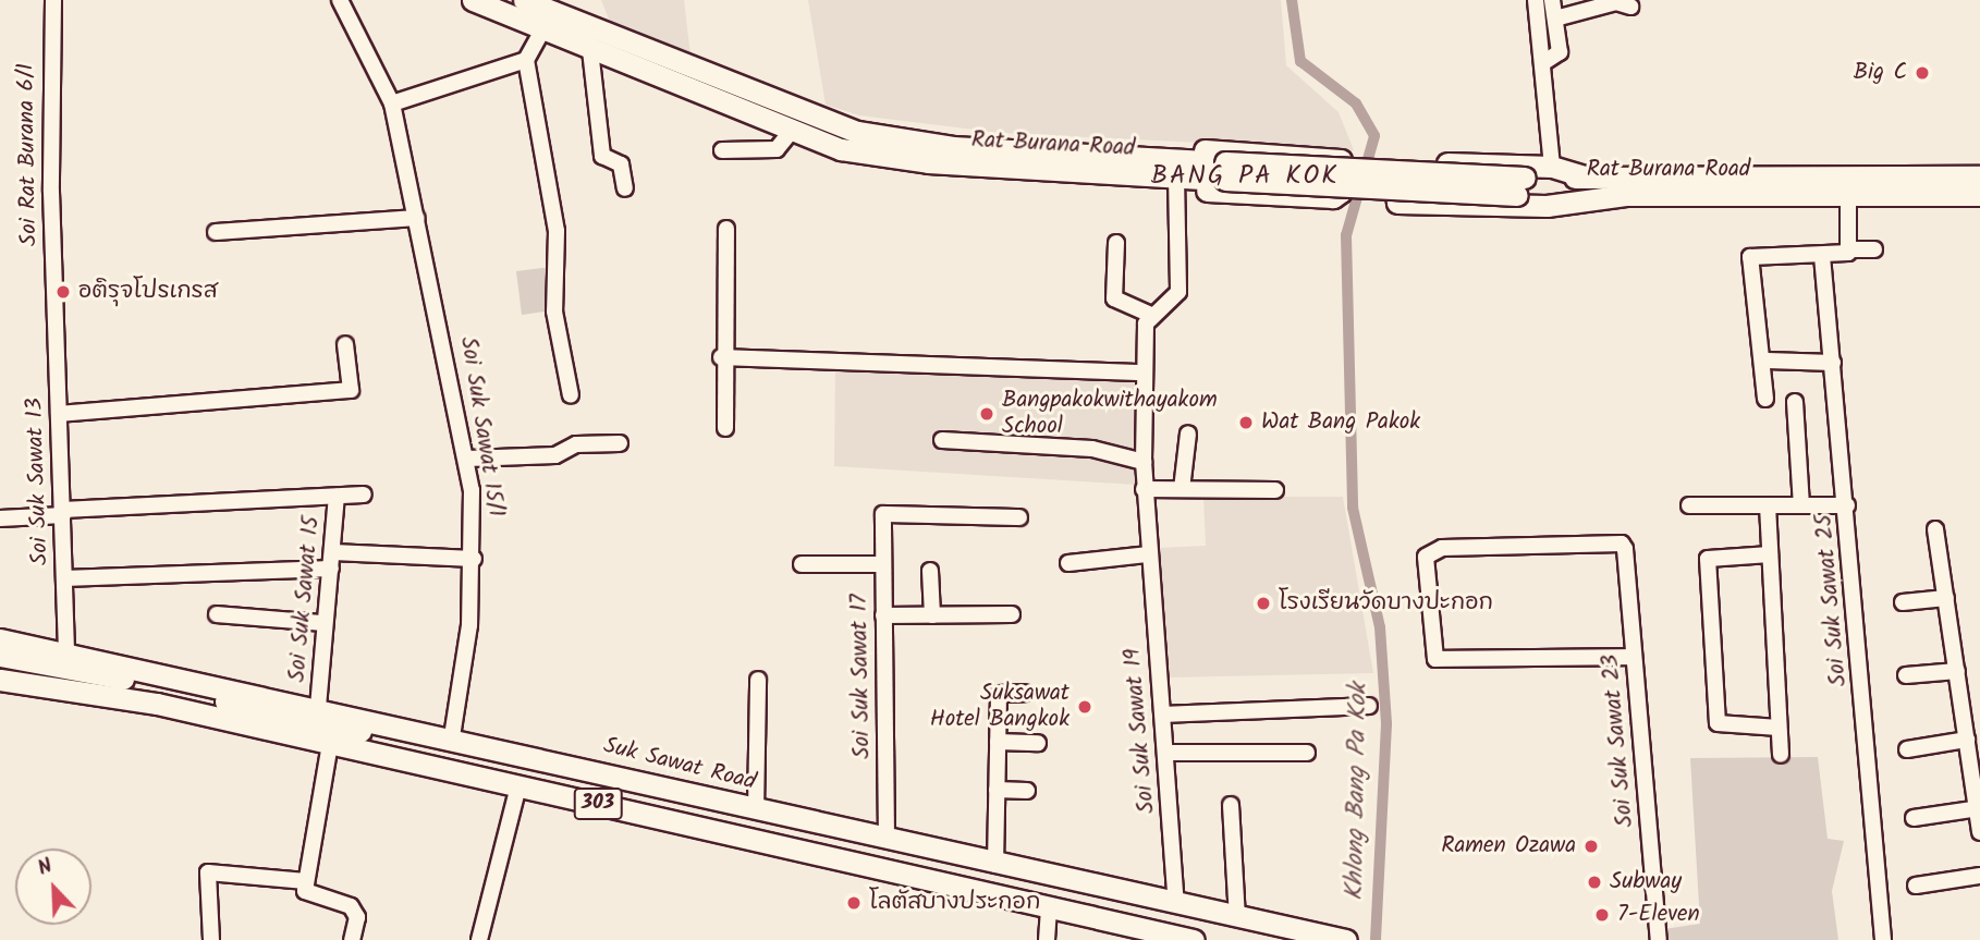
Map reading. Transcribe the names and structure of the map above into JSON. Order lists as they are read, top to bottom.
{
  "streets": {
    "main road": ["Rat Burana Road", "Suk Sawat Road", "303"],
    "street": [
      "Soi Rat Burana 6/1",
      "Soi Suk Sawat 15/1",
      "Soi Suk Sawat 13",
      "Soi Suk Sawat 15",
      "Soi Suk Sawat 25",
      "Soi Suk Sawat 17",
      "Soi Suk Sawat 19",
      "Soi Suk Sawat 23"
    ]
  },
  "crossings": [
    ["Soi Rat Burana 6/1", "Soi Suk Sawat 13"],
    ["Soi Suk Sawat 15/1", "Suk Sawat Road"],
    ["Soi Suk Sawat 13", "Suk Sawat Road"],
    ["Soi Suk Sawat 15", "Suk Sawat Road"],
    ["Soi Suk Sawat 15", "303"],
    ["Soi Suk Sawat 17", "Suk Sawat Road"],
    ["Soi Suk Sawat 19", "Suk Sawat Road"],
    ["Suk Sawat Road", "303"]
  ],
  "districts": ["BANG PA KOK"],
  "water": ["Khlong Bang Pa Kok"],
  "places": [
    "Big C",
    "อติรุจโปรเกรส",
    "Bangpakokwithayakom School",
    "Wat Bang Pakok",
    "โรงเรียนวัดบางปะกอก",
    "Suksawat Hotel Bangkok",
    "Ramen Ozawa",
    "Subway",
    "โลตัสบางประกอก",
    "7-Eleven"
  ],
  "north": "top left"
}
